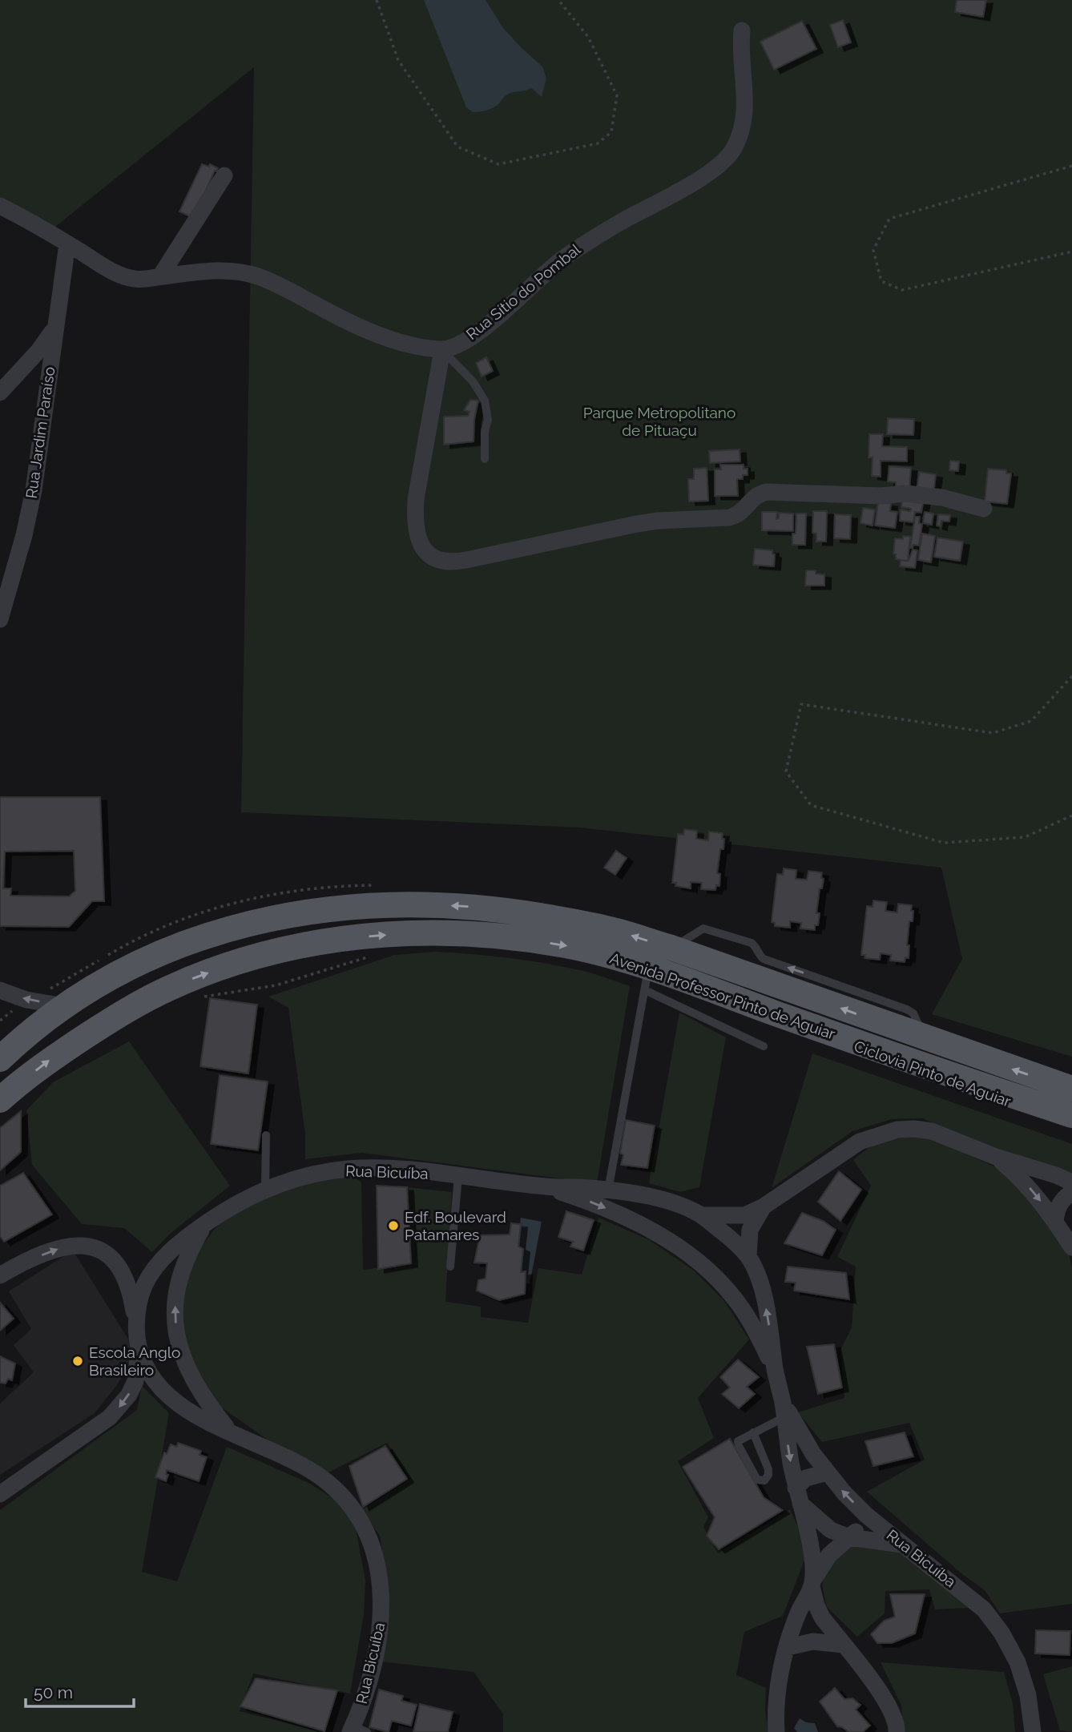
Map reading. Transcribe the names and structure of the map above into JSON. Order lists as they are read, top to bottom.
{
  "streets": {
    "main road": ["Avenida Professor Pinto de Aguiar"],
    "street": ["Rua Sítio do Pombal", "Rua Jardim Paraíso", "Rua Bicuíba"]
  },
  "parks": ["Parque Metropolitano de Pituaçu"],
  "places": ["Edf. Boulevard Patamares", "Escola Anglo Brasileiro"],
  "scale_bar": "50 m"
}
